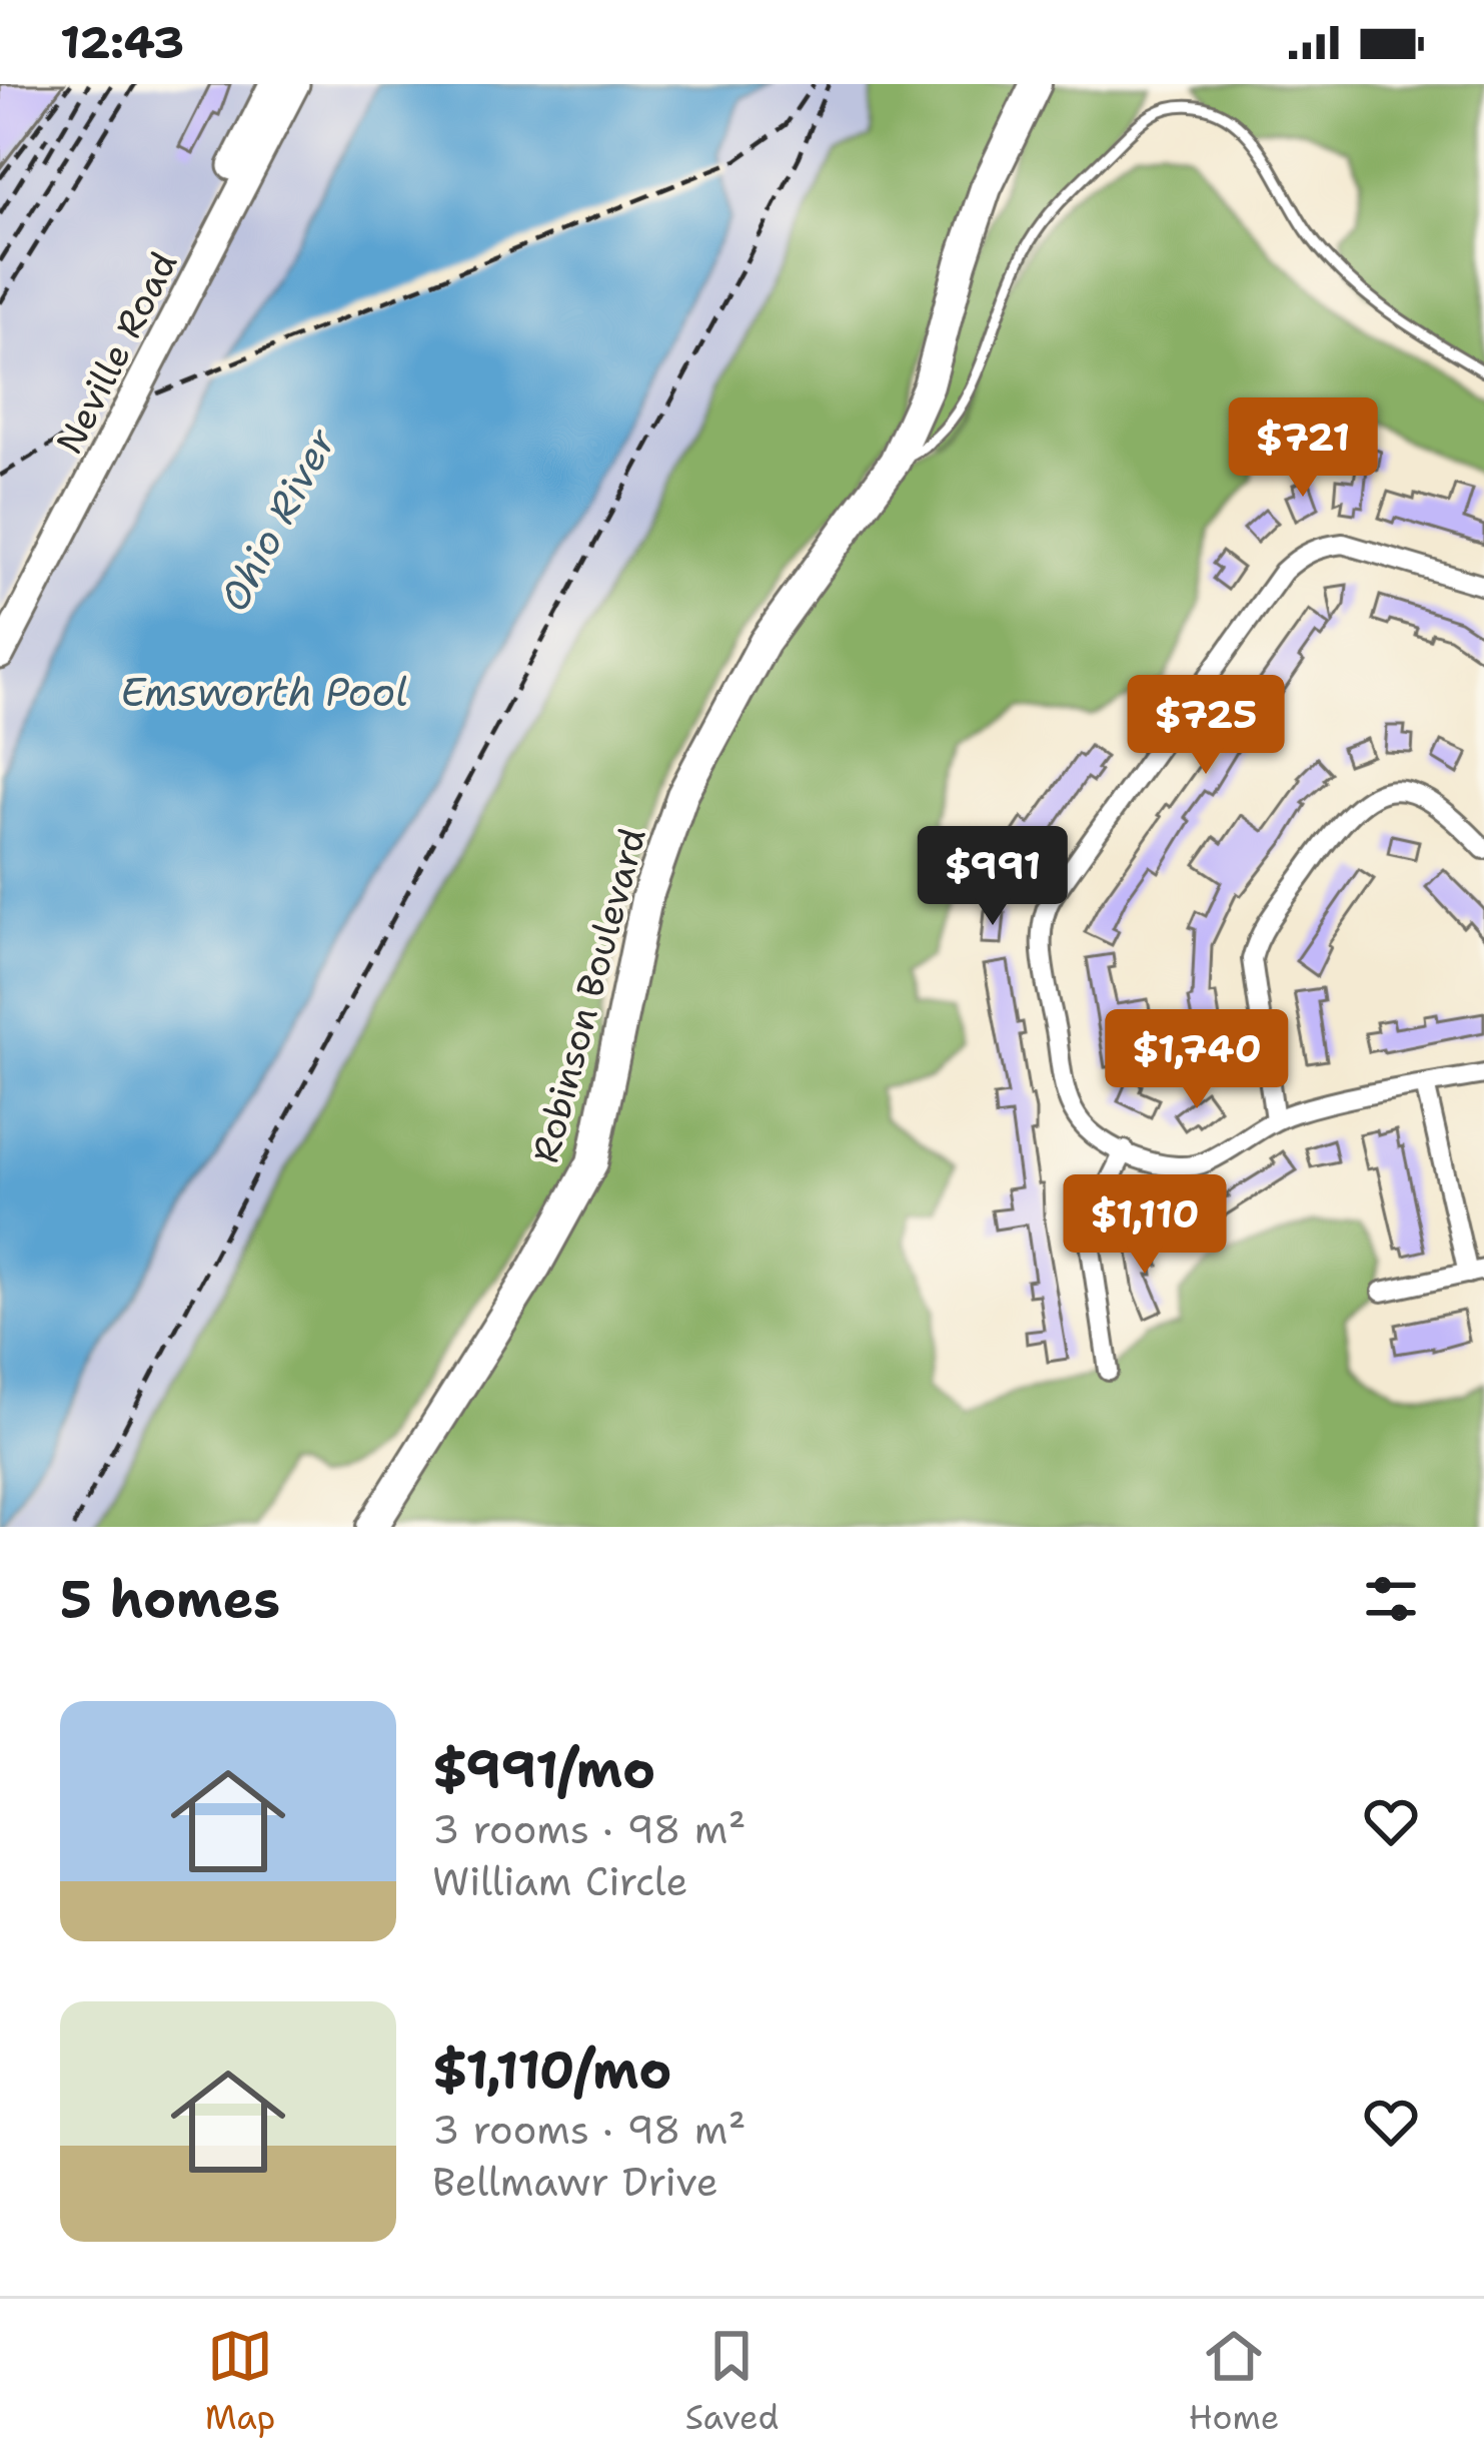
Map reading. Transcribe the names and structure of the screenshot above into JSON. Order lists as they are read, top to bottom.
{
  "streets": {
    "main road": ["Neville Road", "Robinson Boulevard"]
  },
  "water": ["Ohio River", "Emsworth Pool"],
  "page": {
    "status": "12:43",
    "price": [
      "$721",
      "$725",
      "$991",
      "$1,740",
      "$1,110"
    ],
    "heading": "5 homes",
    "list": [
      {
        "name": "$991/mo",
        "note": "3 rooms · 98 m² · William Circle"
      },
      {
        "name": "$1,110/mo",
        "note": "3 rooms · 98 m² · Bellmawr Drive"
      }
    ],
    "tabs": ["Map", "Saved", "Home"]
  }
}
